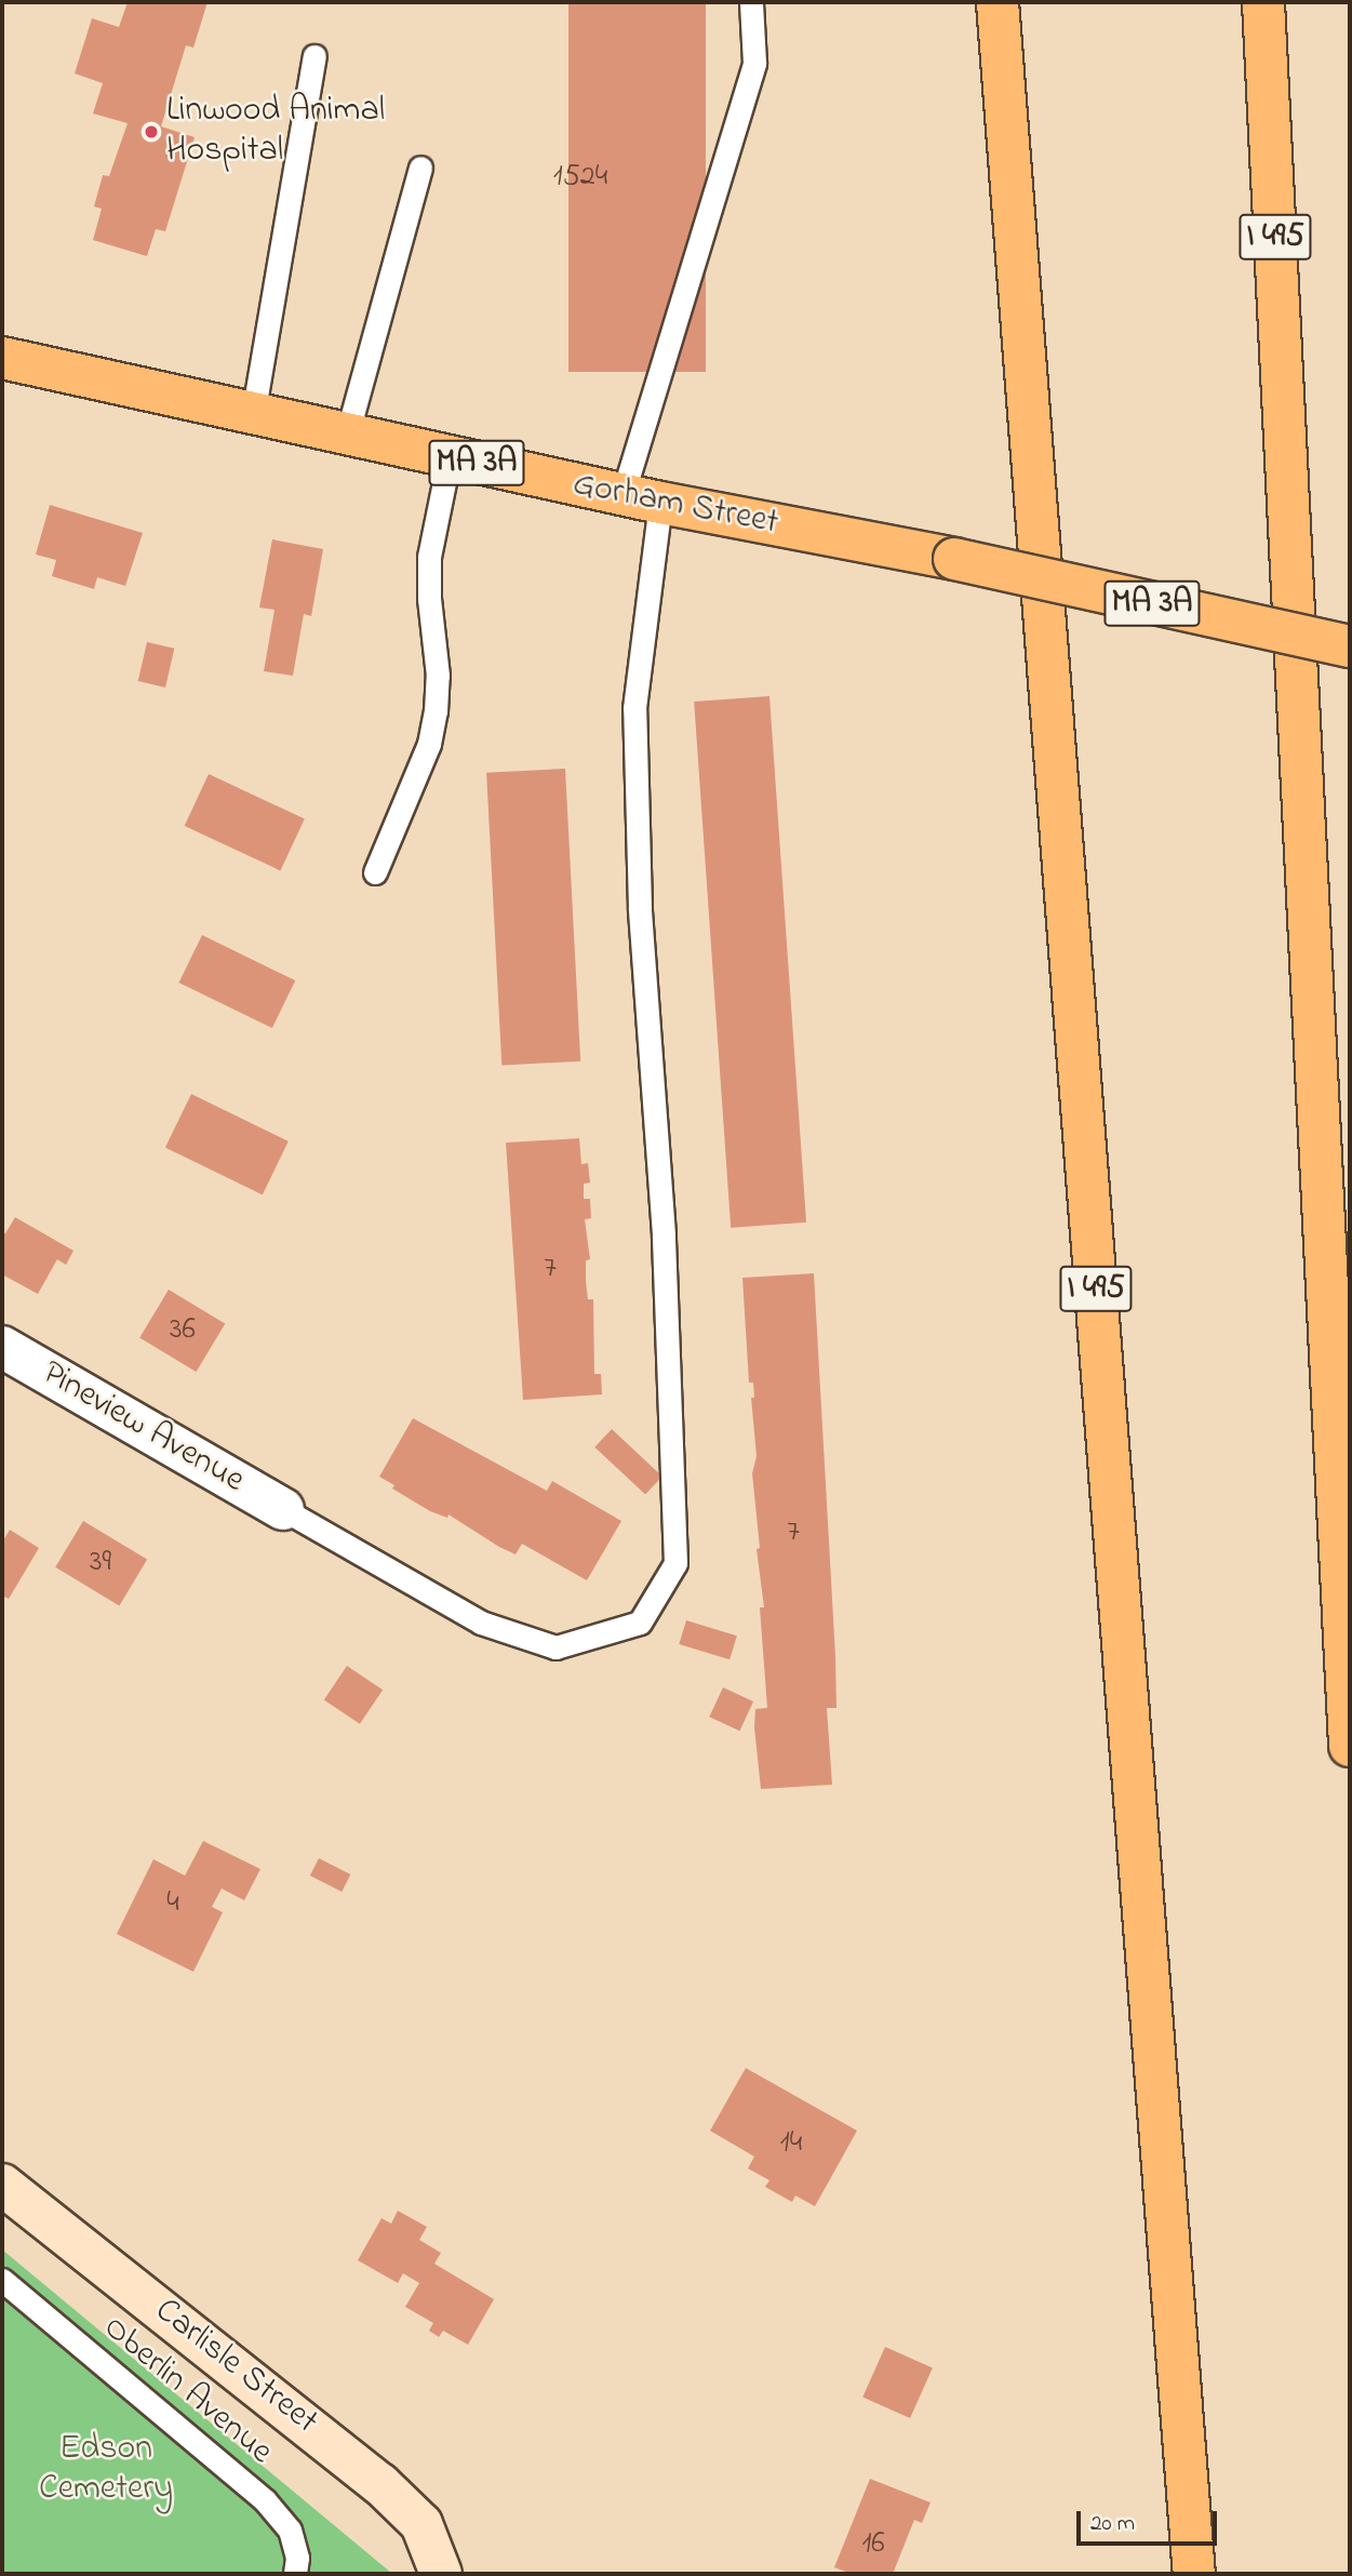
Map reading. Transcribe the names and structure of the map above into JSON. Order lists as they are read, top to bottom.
{
  "streets": {
    "main road": ["I 495", "MA 3A", "Gorham Street"],
    "street": ["Pineview Avenue", "Carlisle Street"],
    "lane": ["Oberlin Avenue"]
  },
  "parks": ["Edson Cemetery"],
  "places": ["Linwood Animal Hospital"],
  "house_numbers": [
    "1524",
    "7",
    "36",
    "7",
    "39",
    "4",
    "14",
    "16"
  ],
  "scale_bar": "20 m"
}
